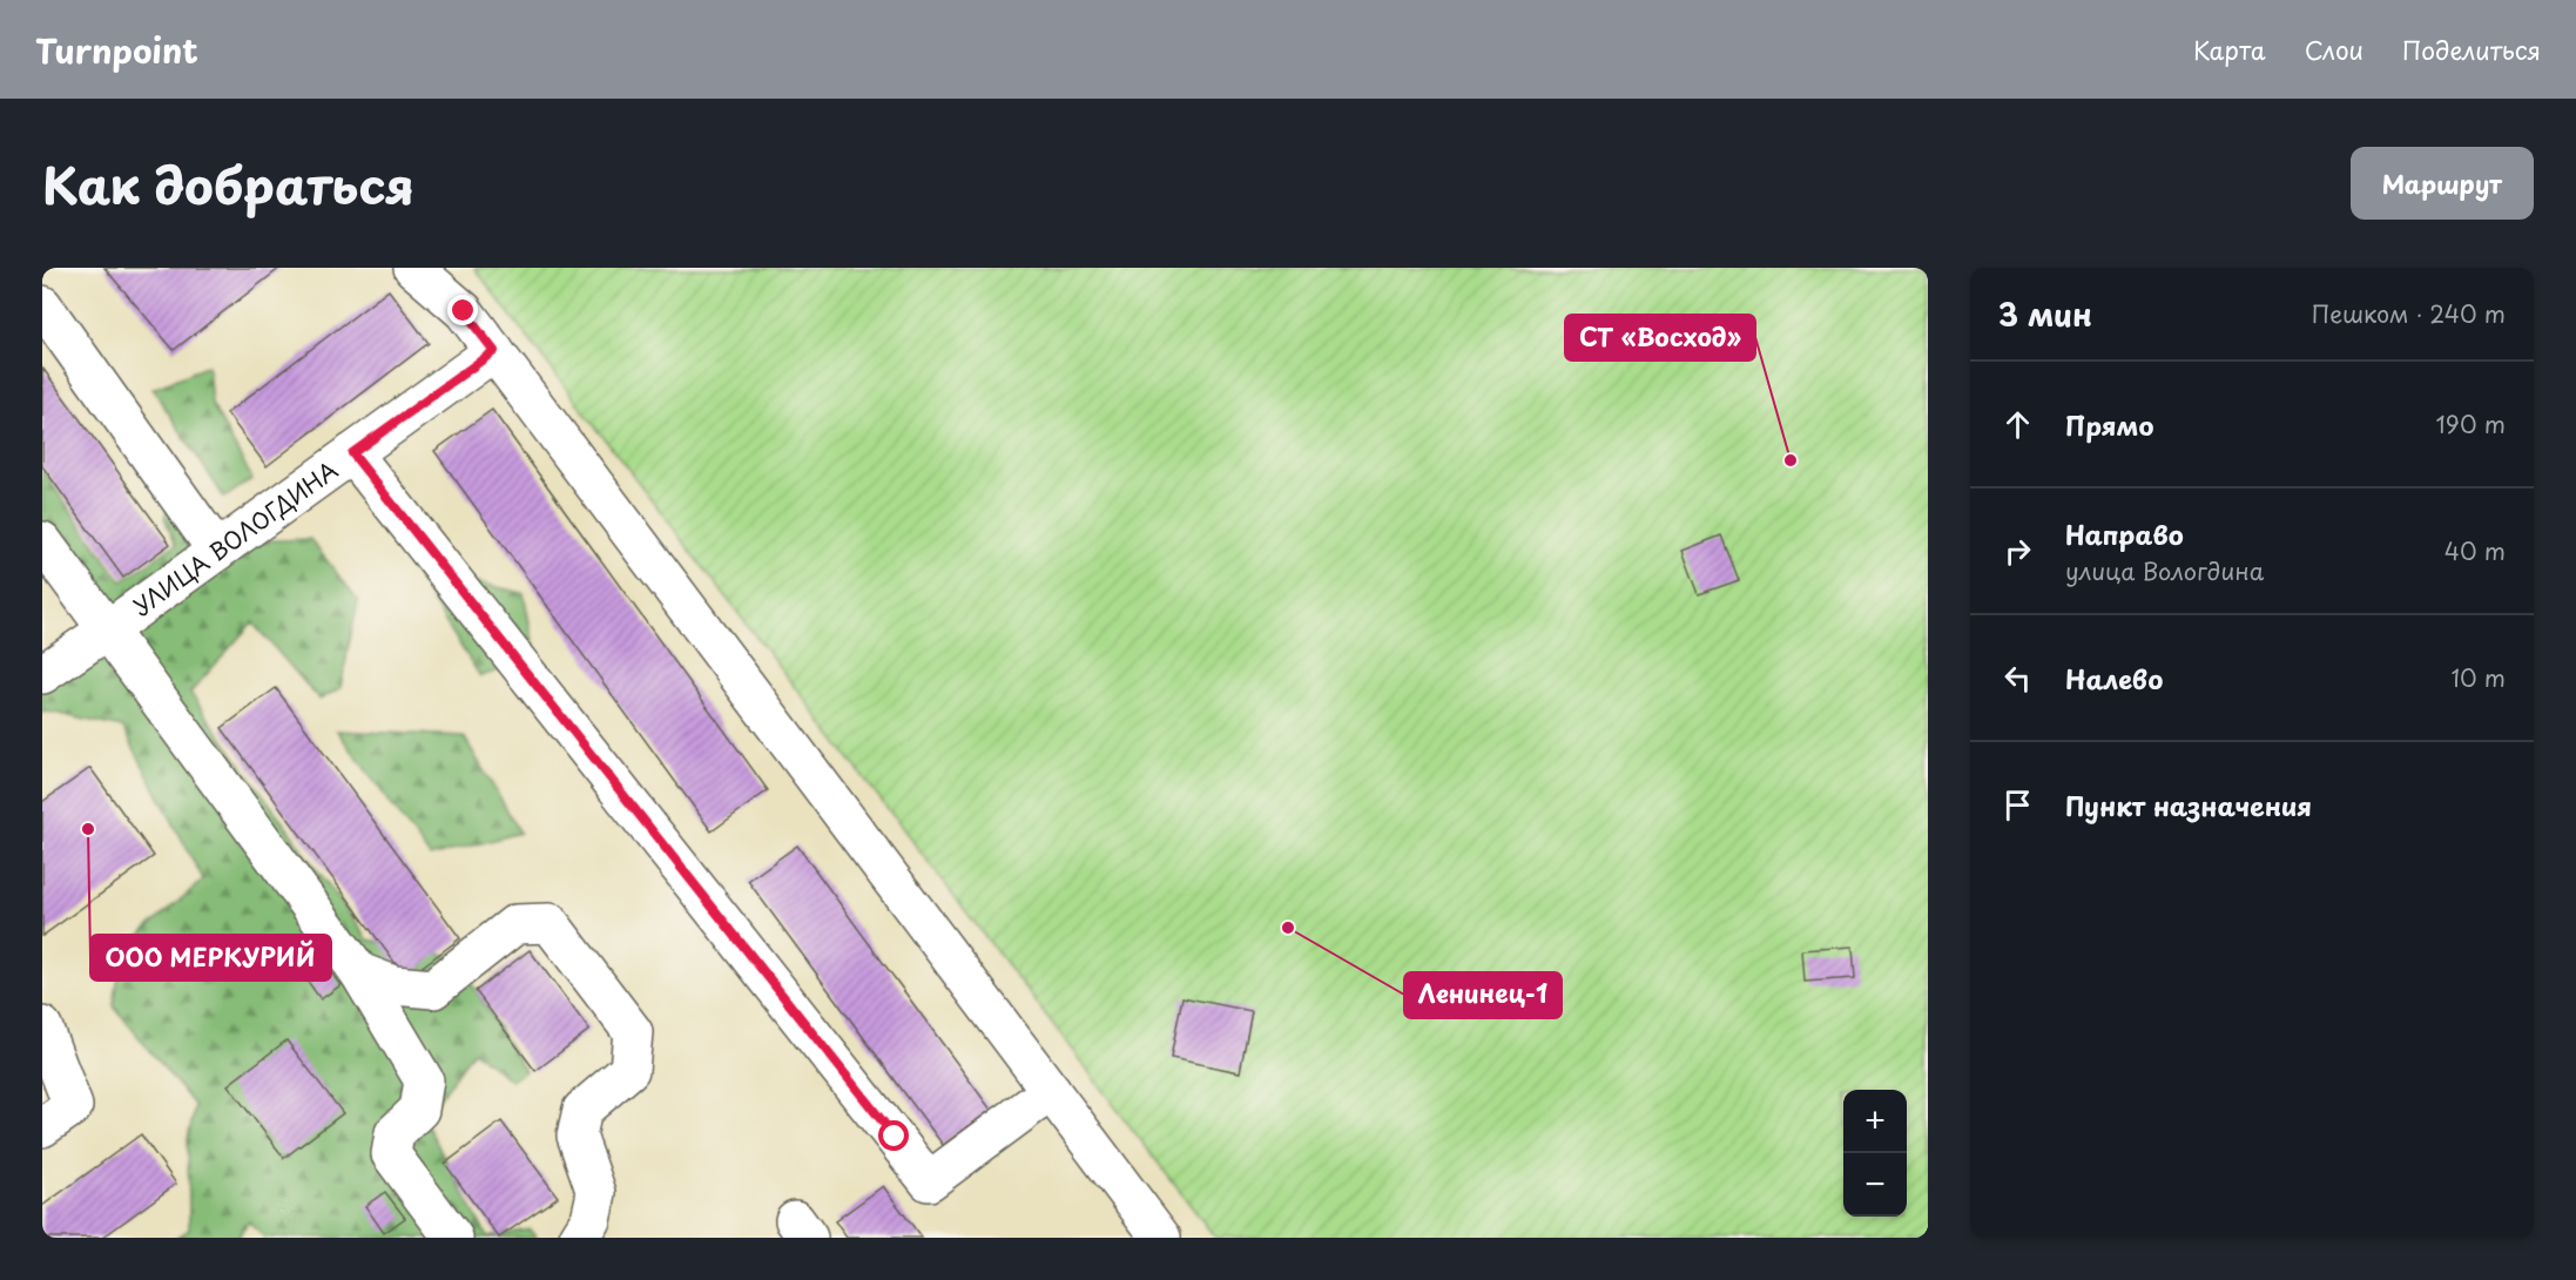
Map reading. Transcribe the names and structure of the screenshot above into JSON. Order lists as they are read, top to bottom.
{
  "streets": {
    "street": ["УЛИЦА ВОЛОГДИНА"]
  },
  "places": ["СТ «Восход»", "ООО МЕРКУРИЙ", "Ленинец-1"],
  "page": {
    "header": "Turnpoint",
    "nav": ["Карта", "Слои", "Поделиться"],
    "title": "Как добраться",
    "buttons": "Маршрут",
    "heading": ["3 мин", "Пешком · 240 m"],
    "list": [
      ["Прямо", "190 m"],
      ["Направо", "улица Вологдина", "40 m"],
      ["Налево", "10 m"],
      "Пункт назначения"
    ],
    "map_buttons": ["+", "−"]
  }
}
